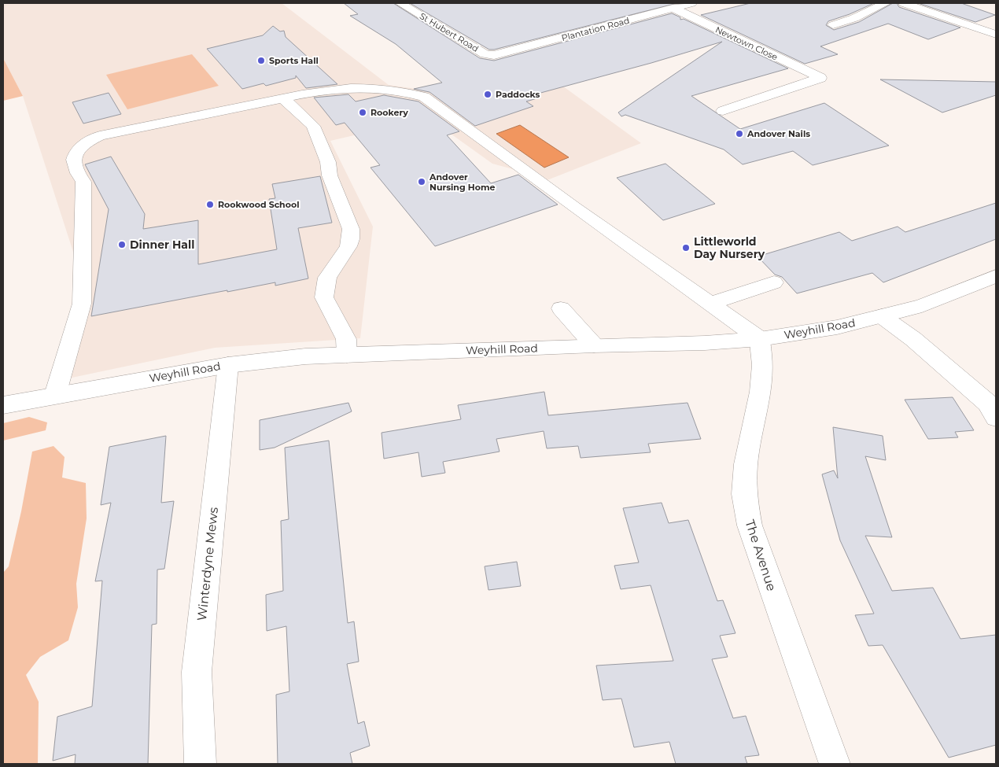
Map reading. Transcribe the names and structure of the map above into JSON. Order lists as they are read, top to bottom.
{
  "streets": {
    "street": [
      "Plantation Road",
      "St Hubert Road",
      "Newtown Close",
      "Weyhill Road",
      "The Avenue",
      "Winterdyne Mews"
    ]
  },
  "crossings": [
    ["Plantation Road", "St Hubert Road"],
    ["Plantation Road", "Newtown Close"],
    ["Weyhill Road", "The Avenue"],
    ["Weyhill Road", "Winterdyne Mews"]
  ],
  "places": [
    "Sports Hall",
    "Paddocks",
    "Rookery",
    "Andover Nails",
    "Andover Nursing Home",
    "Rookwood School",
    "Dinner Hall",
    "Littleworld Day Nursery"
  ]
}
